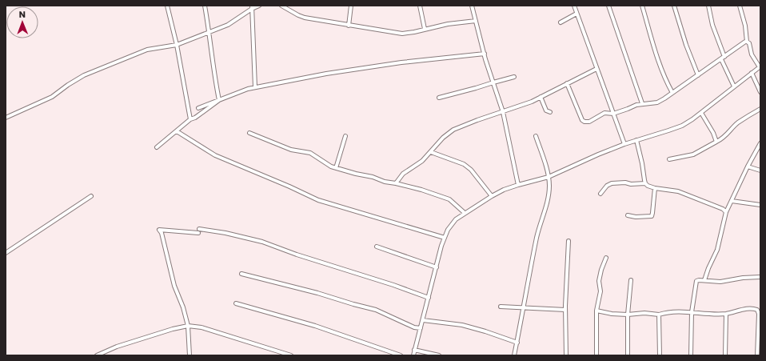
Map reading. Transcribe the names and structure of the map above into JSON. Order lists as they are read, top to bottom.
{
  "north": "top"
}
